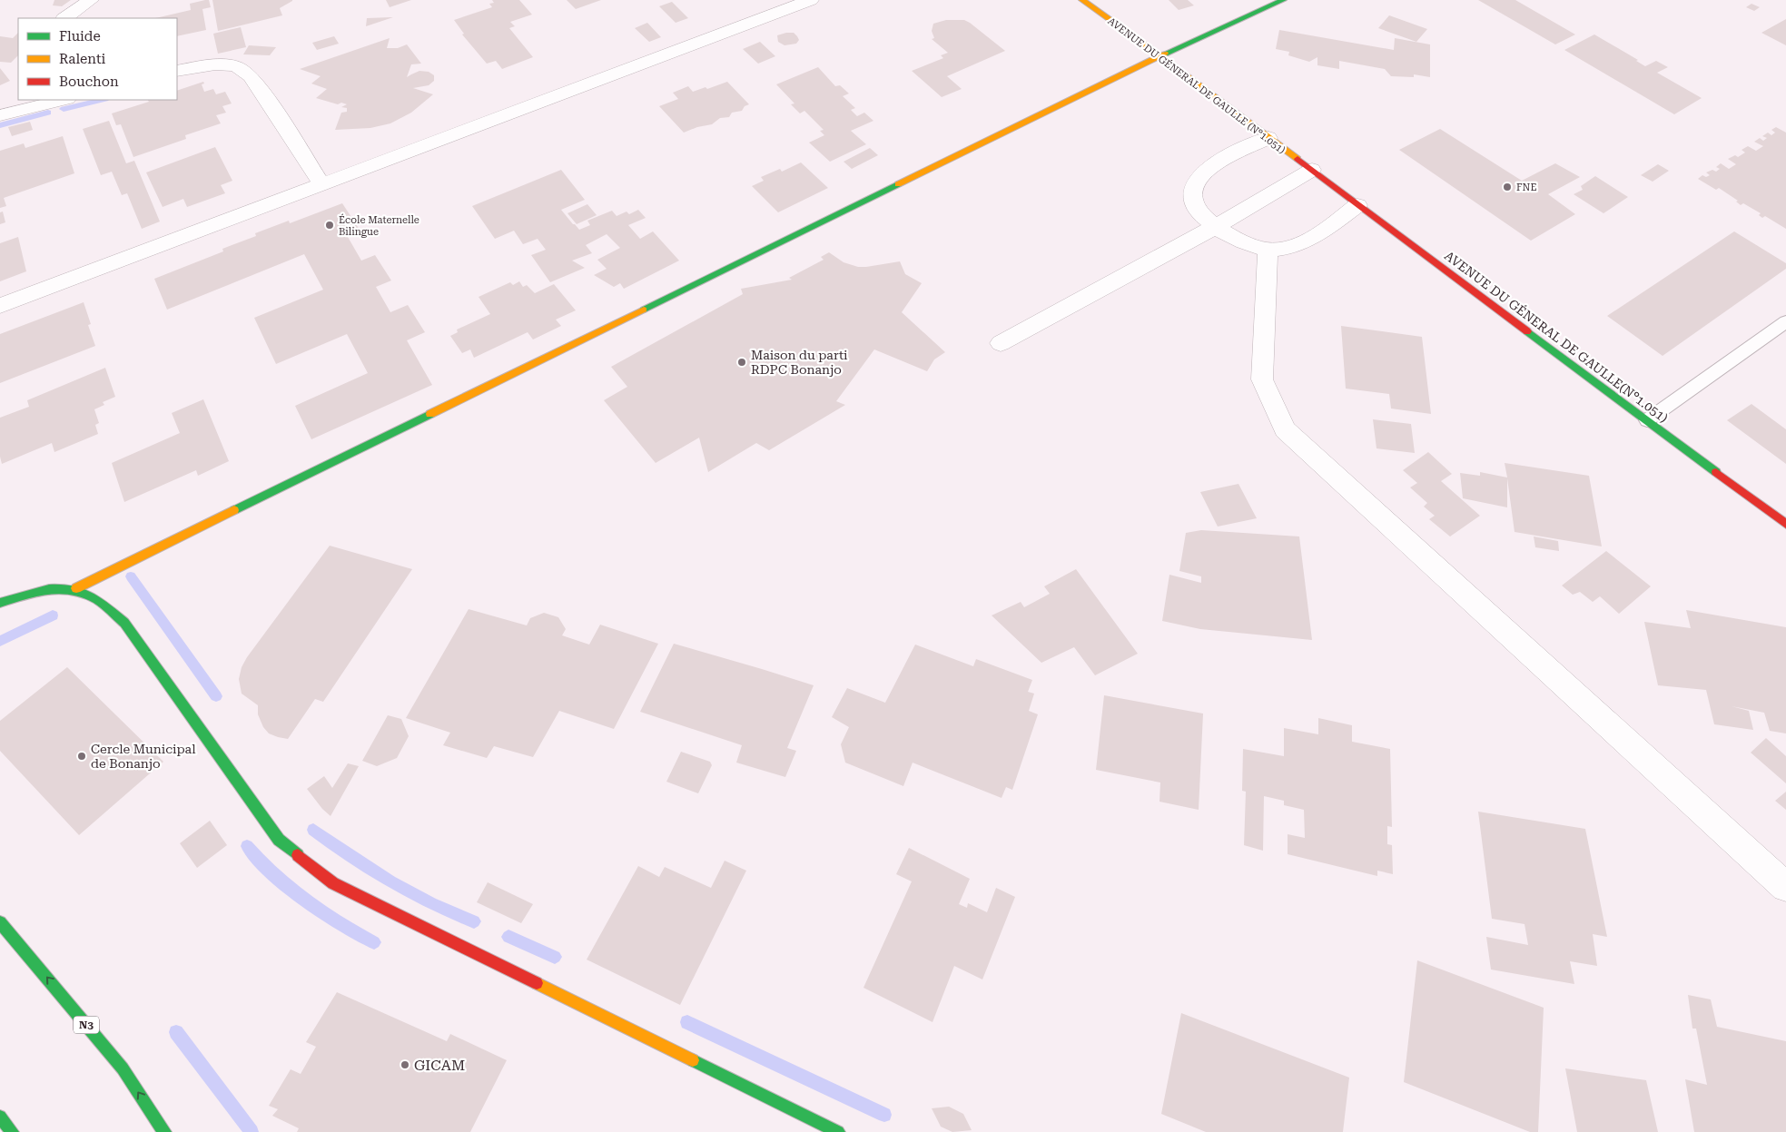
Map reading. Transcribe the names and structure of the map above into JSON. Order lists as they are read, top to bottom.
{
  "streets": {
    "main road": ["AVENUE DU GÉNERAL DE GAULLE (N°1.051)", "AVENUE DU GÉNERAL DE GAULLE(N°1.051)", "N3"]
  },
  "crossings": [
    ["AVENUE DU GÉNERAL DE GAULLE (N°1.051)", "AVENUE DU GÉNERAL DE GAULLE(N°1.051)"]
  ],
  "places": [
    "FNE",
    "École Maternelle Bilingue",
    "Maison du parti RDPC Bonanjo",
    "Cercle Municipal de Bonanjo",
    "GICAM"
  ],
  "legend": ["Fluide", "Ralenti", "Bouchon"]
}
